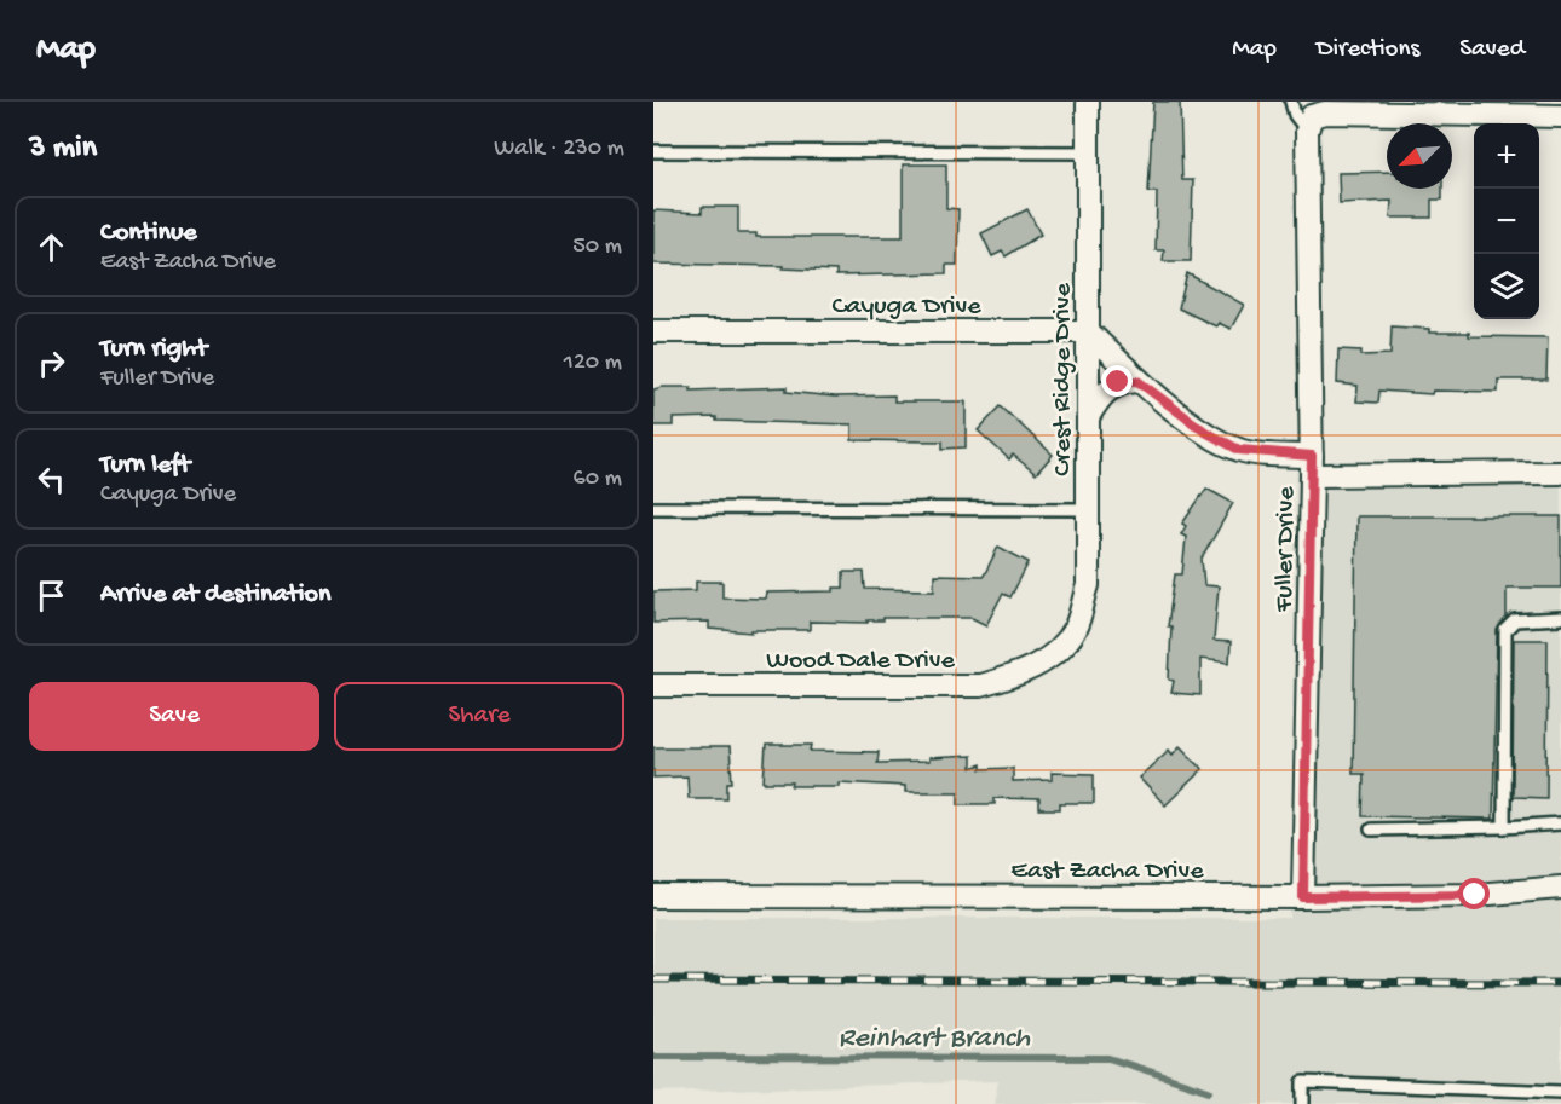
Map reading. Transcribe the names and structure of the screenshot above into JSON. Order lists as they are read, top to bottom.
{
  "streets": {
    "street": [
      "Cayuga Drive",
      "Crest Ridge Drive",
      "Fuller Drive",
      "Wood Dale Drive",
      "East Zacha Drive"
    ]
  },
  "crossings": [
    ["Cayuga Drive", "Crest Ridge Drive"],
    ["Crest Ridge Drive", "Wood Dale Drive"],
    ["Fuller Drive", "East Zacha Drive"]
  ],
  "water": ["Reinhart Branch"],
  "north": "bottom left",
  "page": {
    "header": "Map",
    "nav": ["Map", "Directions", "Saved"],
    "heading": ["3 min", "Walk · 230 m"],
    "map_buttons": ["+", "−"],
    "list": [
      ["Continue", "East Zacha Drive", "50 m"],
      ["Turn right", "Fuller Drive", "120 m"],
      ["Turn left", "Cayuga Drive", "60 m"],
      "Arrive at destination"
    ],
    "buttons": ["Save", "Share"]
  }
}
